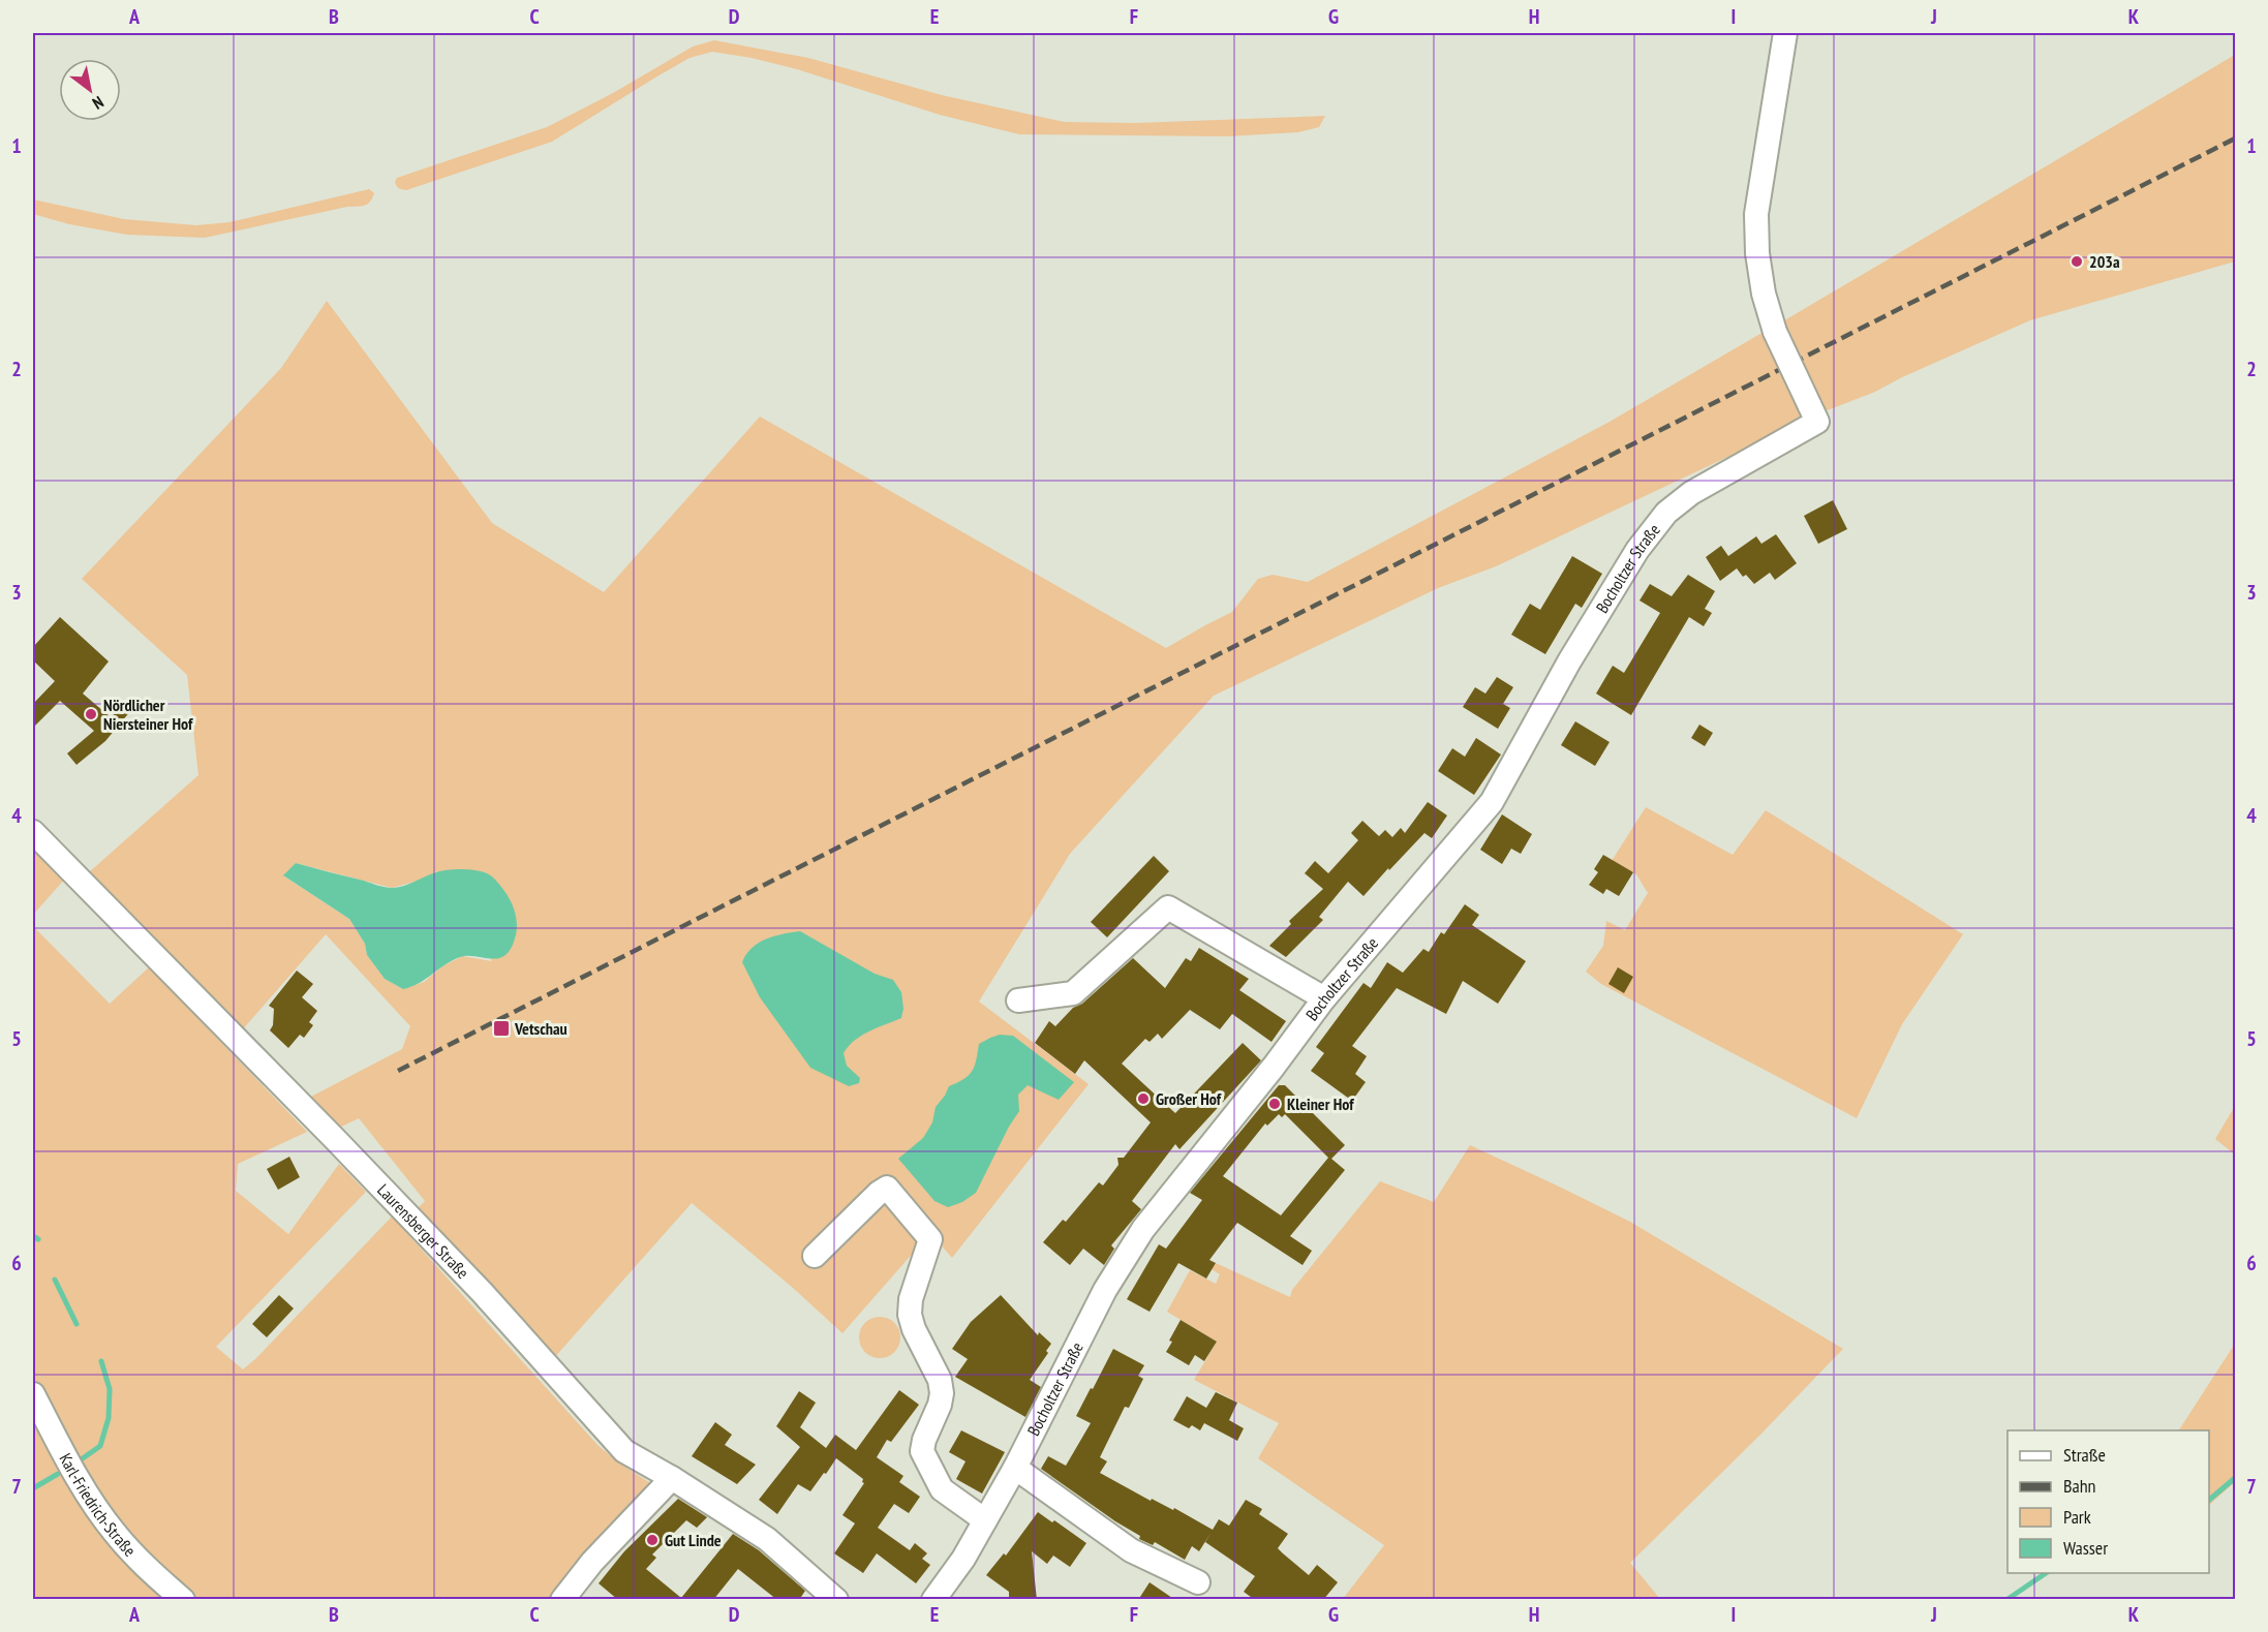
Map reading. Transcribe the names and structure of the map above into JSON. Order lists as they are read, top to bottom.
{
  "streets": {
    "street": ["Bocholtzer Straße", "Laurensberger Straße", "Karl-Friedrich-Straße"]
  },
  "places": {
    "other": [
      "203a",
      "Nördlicher Niersteiner Hof",
      "Großer Hof",
      "Kleiner Hof",
      "Gut Linde"
    ],
    "transit": ["Vetschau"]
  },
  "legend": [
    "Straße",
    "Bahn",
    "Park",
    "Wasser"
  ],
  "north": "bottom right",
  "grid": {
    "columns": [
      "A",
      "B",
      "C",
      "D",
      "E",
      "F",
      "G",
      "H",
      "I",
      "J",
      "K"
    ],
    "rows": [
      "1",
      "2",
      "3",
      "4",
      "5",
      "6",
      "7"
    ]
  }
}
